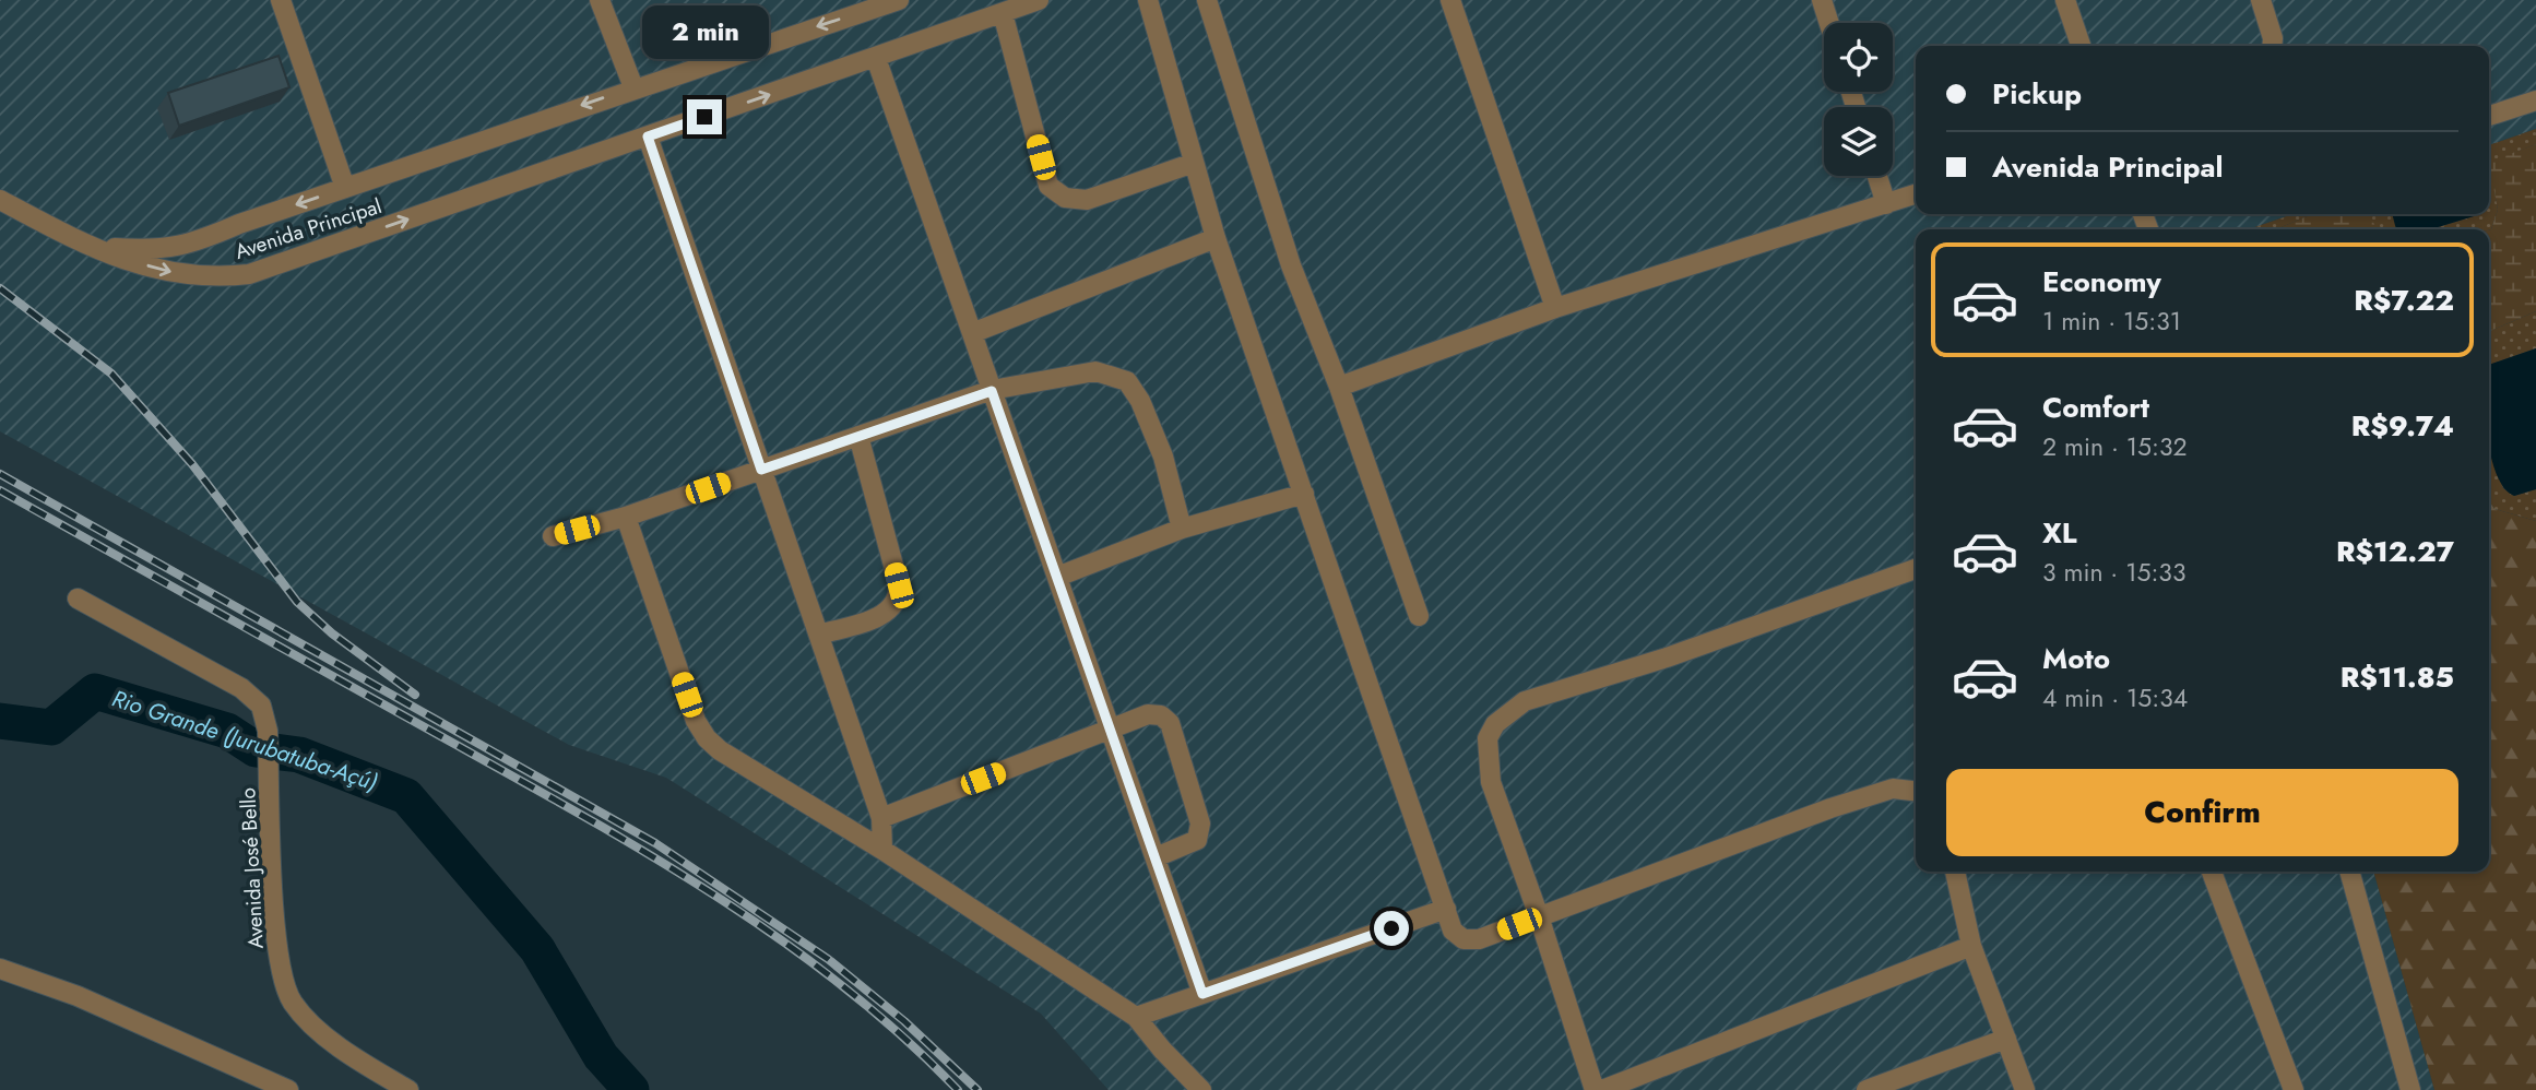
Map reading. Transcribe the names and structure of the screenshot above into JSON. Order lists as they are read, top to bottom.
{
  "streets": {
    "street": ["Avenida Principal", "Avenida José Bello"]
  },
  "water": ["Rio Grande (Jurubatuba-Açú)"],
  "page": {
    "bubble": "2 min",
    "banner": ["Pickup", "Avenida Principal"],
    "list": [
      {
        "name": "Economy",
        "note": "1 min · 15:31",
        "value": "R$7.22"
      },
      {
        "name": "Comfort",
        "note": "2 min · 15:32",
        "value": "R$9.74"
      },
      {
        "name": "XL",
        "note": "3 min · 15:33",
        "value": "R$12.27"
      },
      {
        "name": "Moto",
        "note": "4 min · 15:34",
        "value": "R$11.85"
      }
    ],
    "buttons": "Confirm"
  }
}
